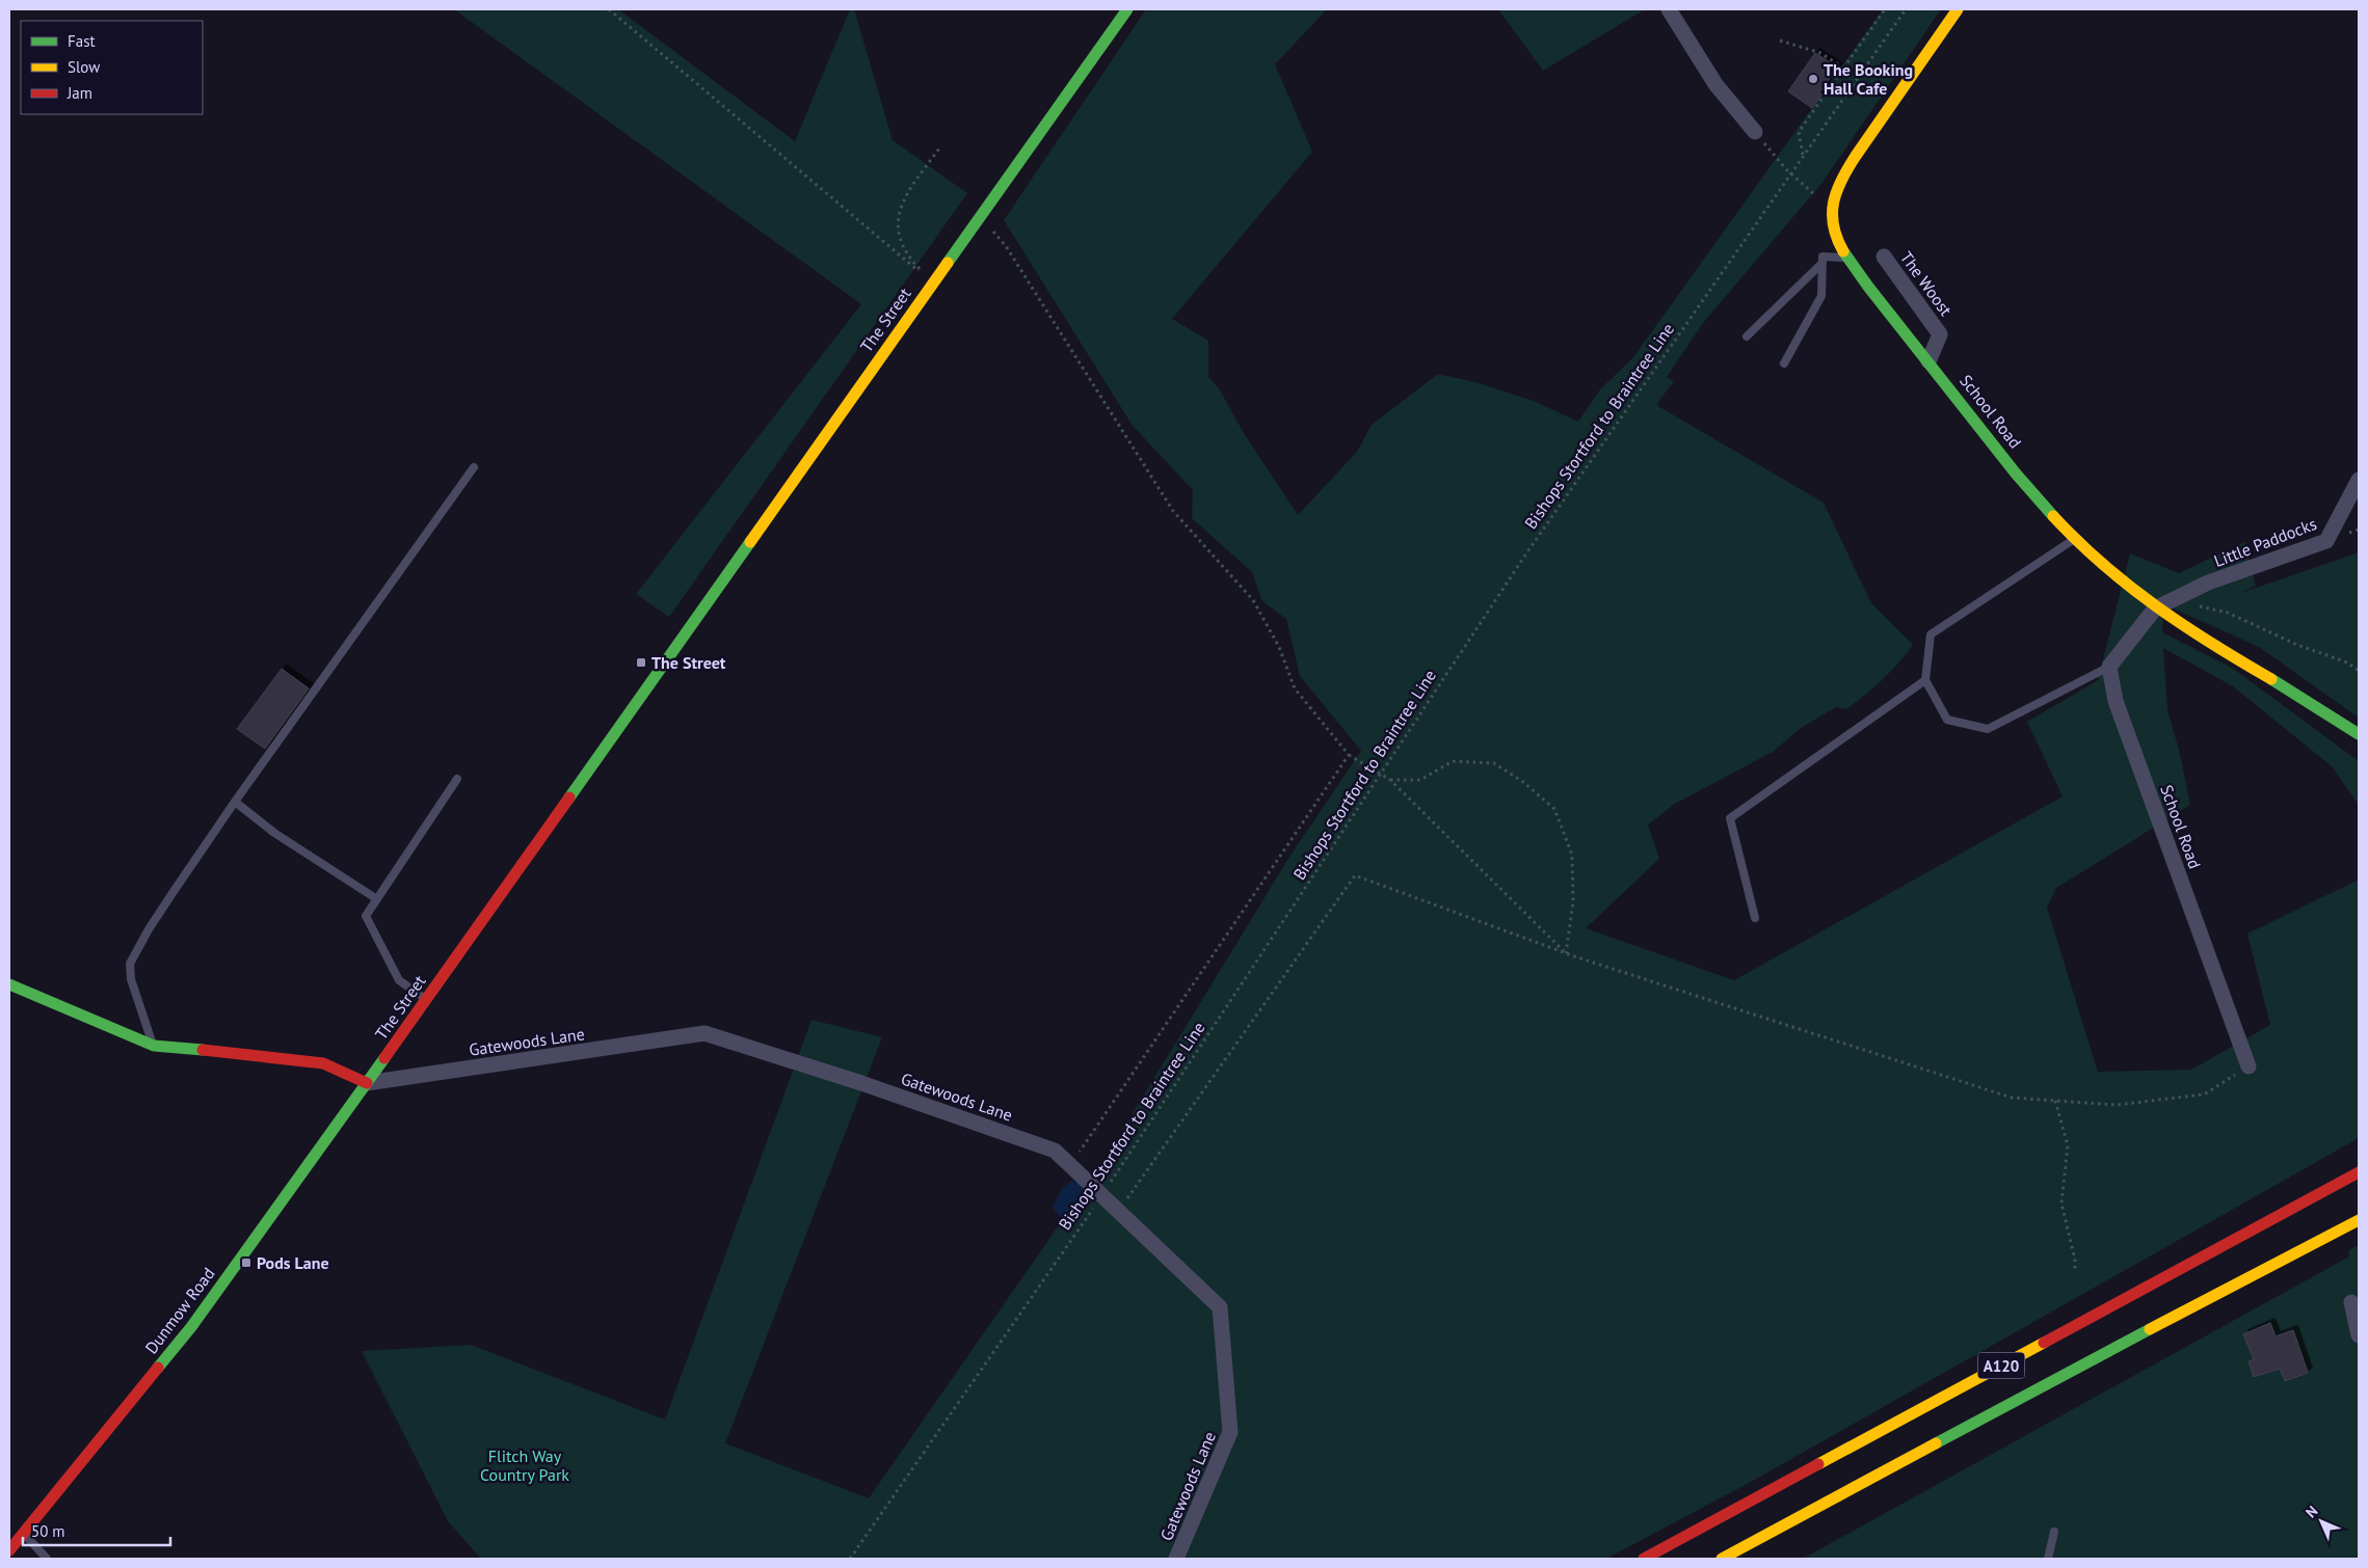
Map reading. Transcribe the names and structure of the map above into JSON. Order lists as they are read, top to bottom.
{
  "streets": {
    "main road": [
      "The Street",
      "School Road",
      "Dunmow Road",
      "A120"
    ],
    "street": ["The Woost", "Little Paddocks", "Gatewoods Lane"],
    "path": ["Bishops Stortford to Braintree Line"]
  },
  "crossings": [
    ["The Woost", "School Road"],
    ["The Street", "Gatewoods Lane"],
    ["The Street", "Dunmow Road"],
    ["School Road", "Little Paddocks"],
    ["Bishops Stortford to Braintree Line", "Gatewoods Lane"],
    ["Gatewoods Lane", "Dunmow Road"]
  ],
  "parks": ["Flitch Way Country Park"],
  "places": {
    "other": ["The Booking Hall Cafe"],
    "transit": ["The Street", "Pods Lane"]
  },
  "legend": ["Fast", "Slow", "Jam"],
  "scale_bar": "50 m",
  "north": "top left"
}
